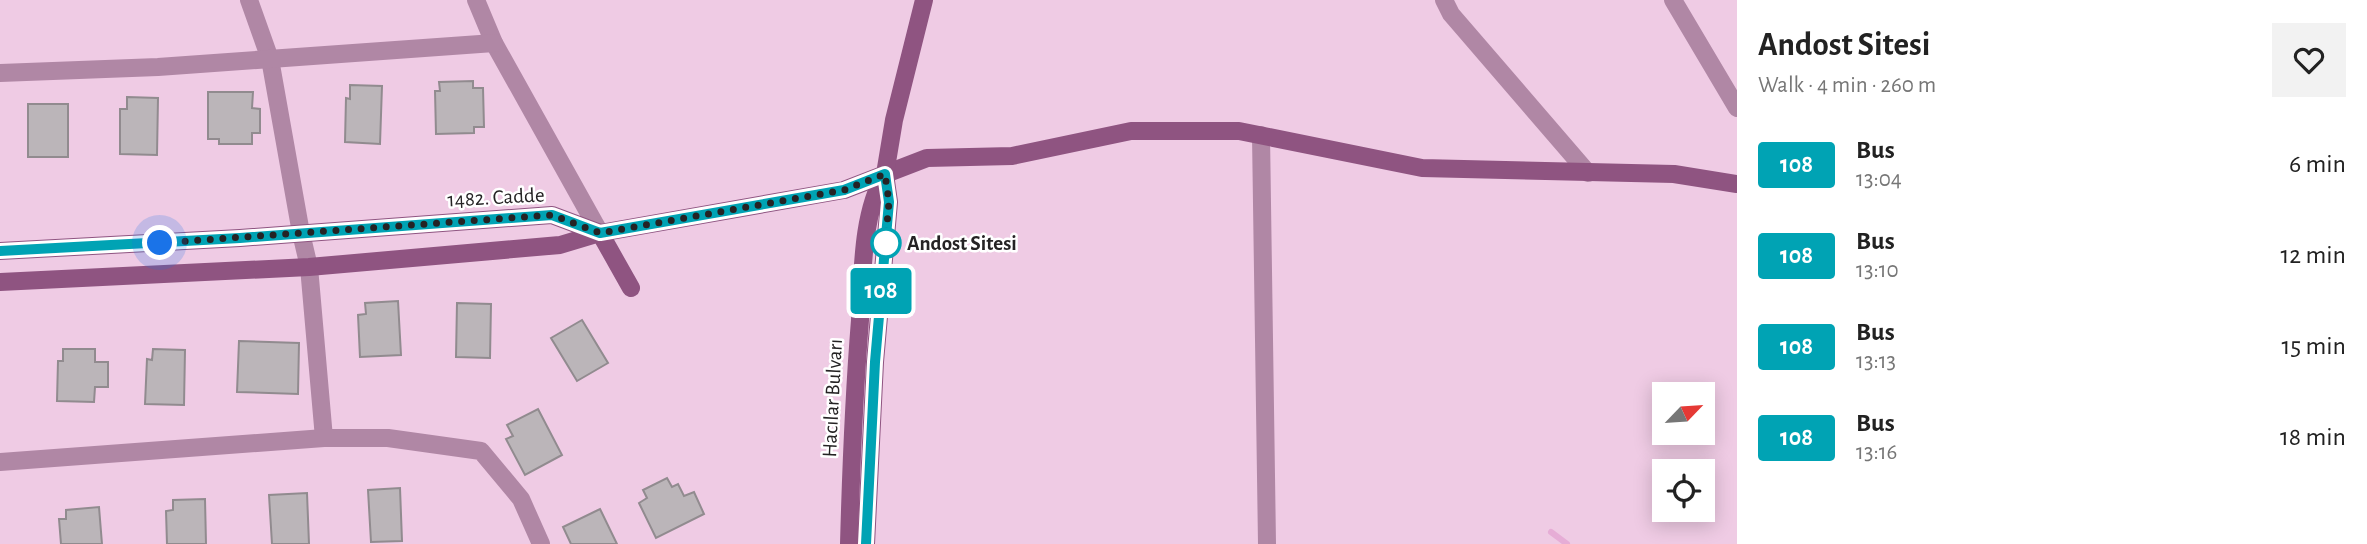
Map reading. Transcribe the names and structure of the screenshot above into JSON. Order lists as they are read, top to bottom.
{
  "streets": {
    "street": ["1482. Cadde", "Hacılar Bulvarı"]
  },
  "places": ["Andost Sitesi"],
  "lines": ["bus line 108"],
  "north": "top right",
  "page": {
    "on_map": "108",
    "heading": ["Andost Sitesi", "Walk · 4 min · 260 m"],
    "list": [
      {
        "mark": "108",
        "name": "Bus",
        "note": "13:04",
        "value": "6 min"
      },
      {
        "mark": "108",
        "name": "Bus",
        "note": "13:10",
        "value": "12 min"
      },
      {
        "mark": "108",
        "name": "Bus",
        "note": "13:13",
        "value": "15 min"
      },
      {
        "mark": "108",
        "name": "Bus",
        "note": "13:16",
        "value": "18 min"
      }
    ]
  }
}
